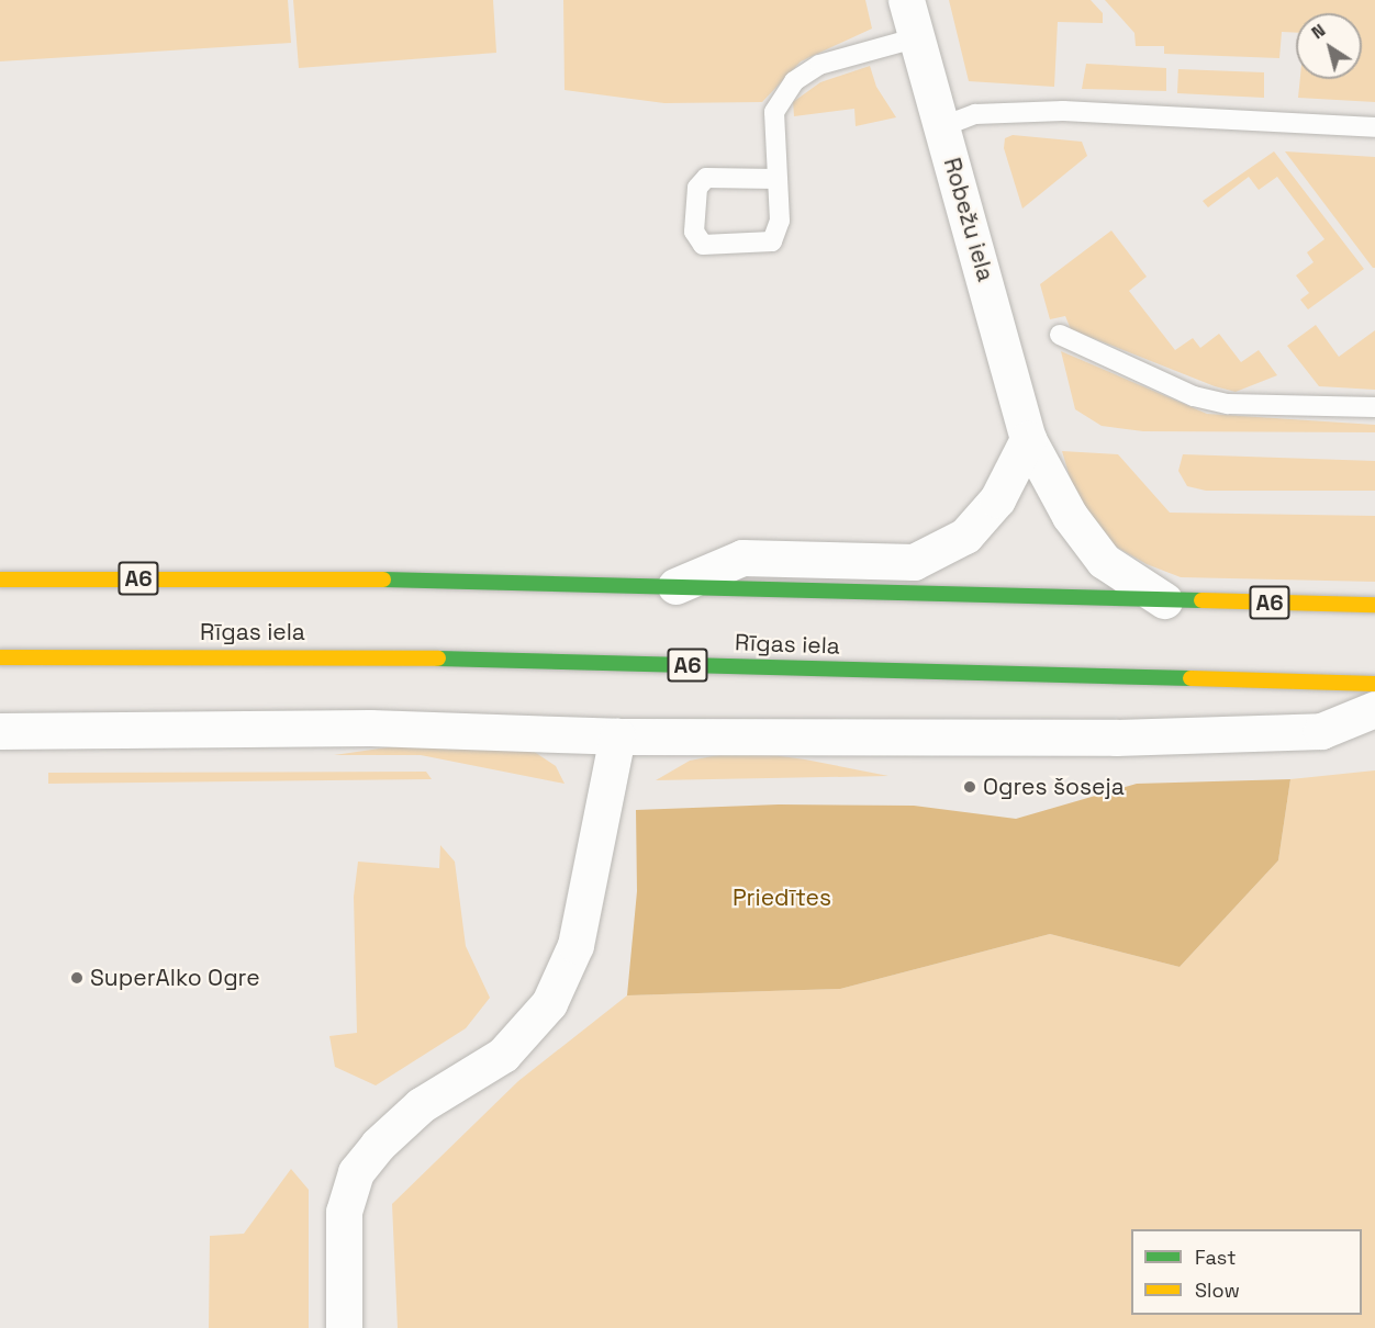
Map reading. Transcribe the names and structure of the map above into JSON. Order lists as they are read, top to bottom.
{
  "streets": {
    "highway": ["A6", "Rīgas iela"],
    "street": ["Robežu iela"]
  },
  "crossings": [
    ["Robežu iela", "A6"]
  ],
  "parks": ["Priedītes"],
  "places": ["Ogres šoseja", "SuperAlko Ogre"],
  "legend": ["Fast", "Slow"],
  "north": "top left"
}
